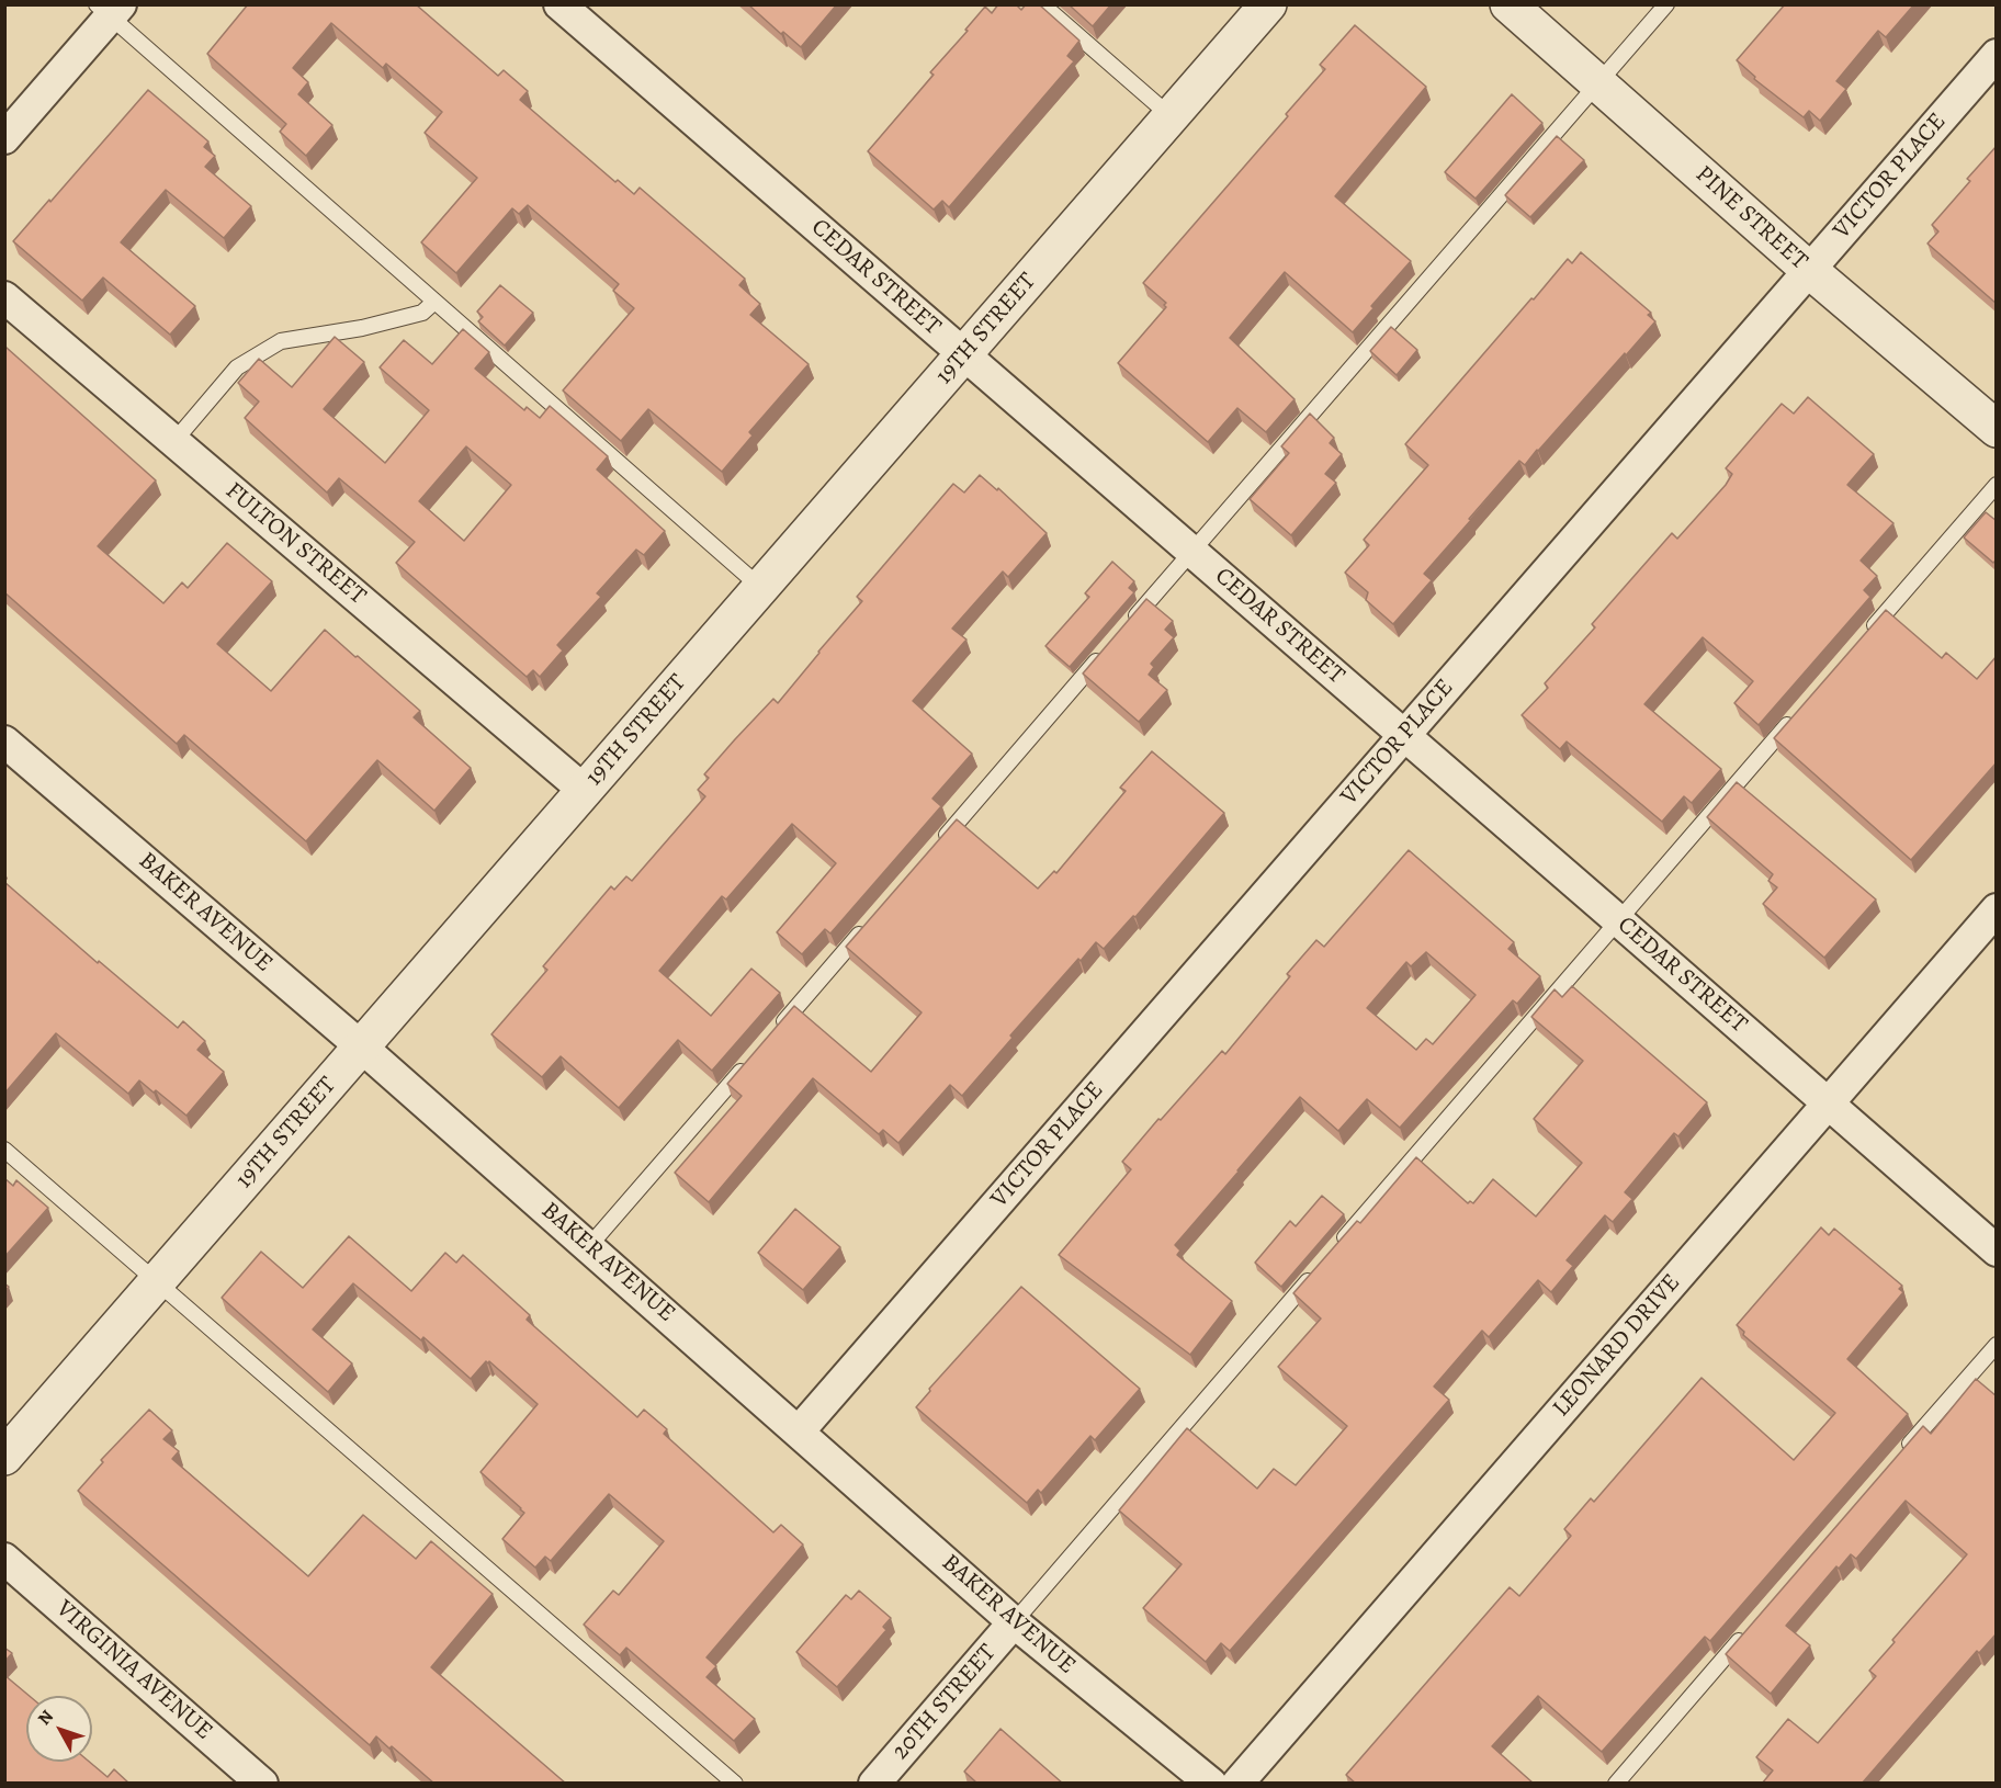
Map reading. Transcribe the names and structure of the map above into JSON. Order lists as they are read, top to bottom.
{
  "streets": {
    "street": [
      "VICTOR PLACE",
      "PINE STREET",
      "CEDAR STREET",
      "19TH STREET",
      "FULTON STREET",
      "BAKER AVENUE",
      "LEONARD DRIVE",
      "VIRGINIA AVENUE",
      "20TH STREET"
    ]
  },
  "crossings": [
    ["VICTOR PLACE", "PINE STREET"],
    ["VICTOR PLACE", "CEDAR STREET"],
    ["VICTOR PLACE", "BAKER AVENUE"],
    ["CEDAR STREET", "19TH STREET"],
    ["CEDAR STREET", "LEONARD DRIVE"],
    ["19TH STREET", "FULTON STREET"],
    ["19TH STREET", "BAKER AVENUE"],
    ["BAKER AVENUE", "20TH STREET"]
  ],
  "north": "top left"
}
